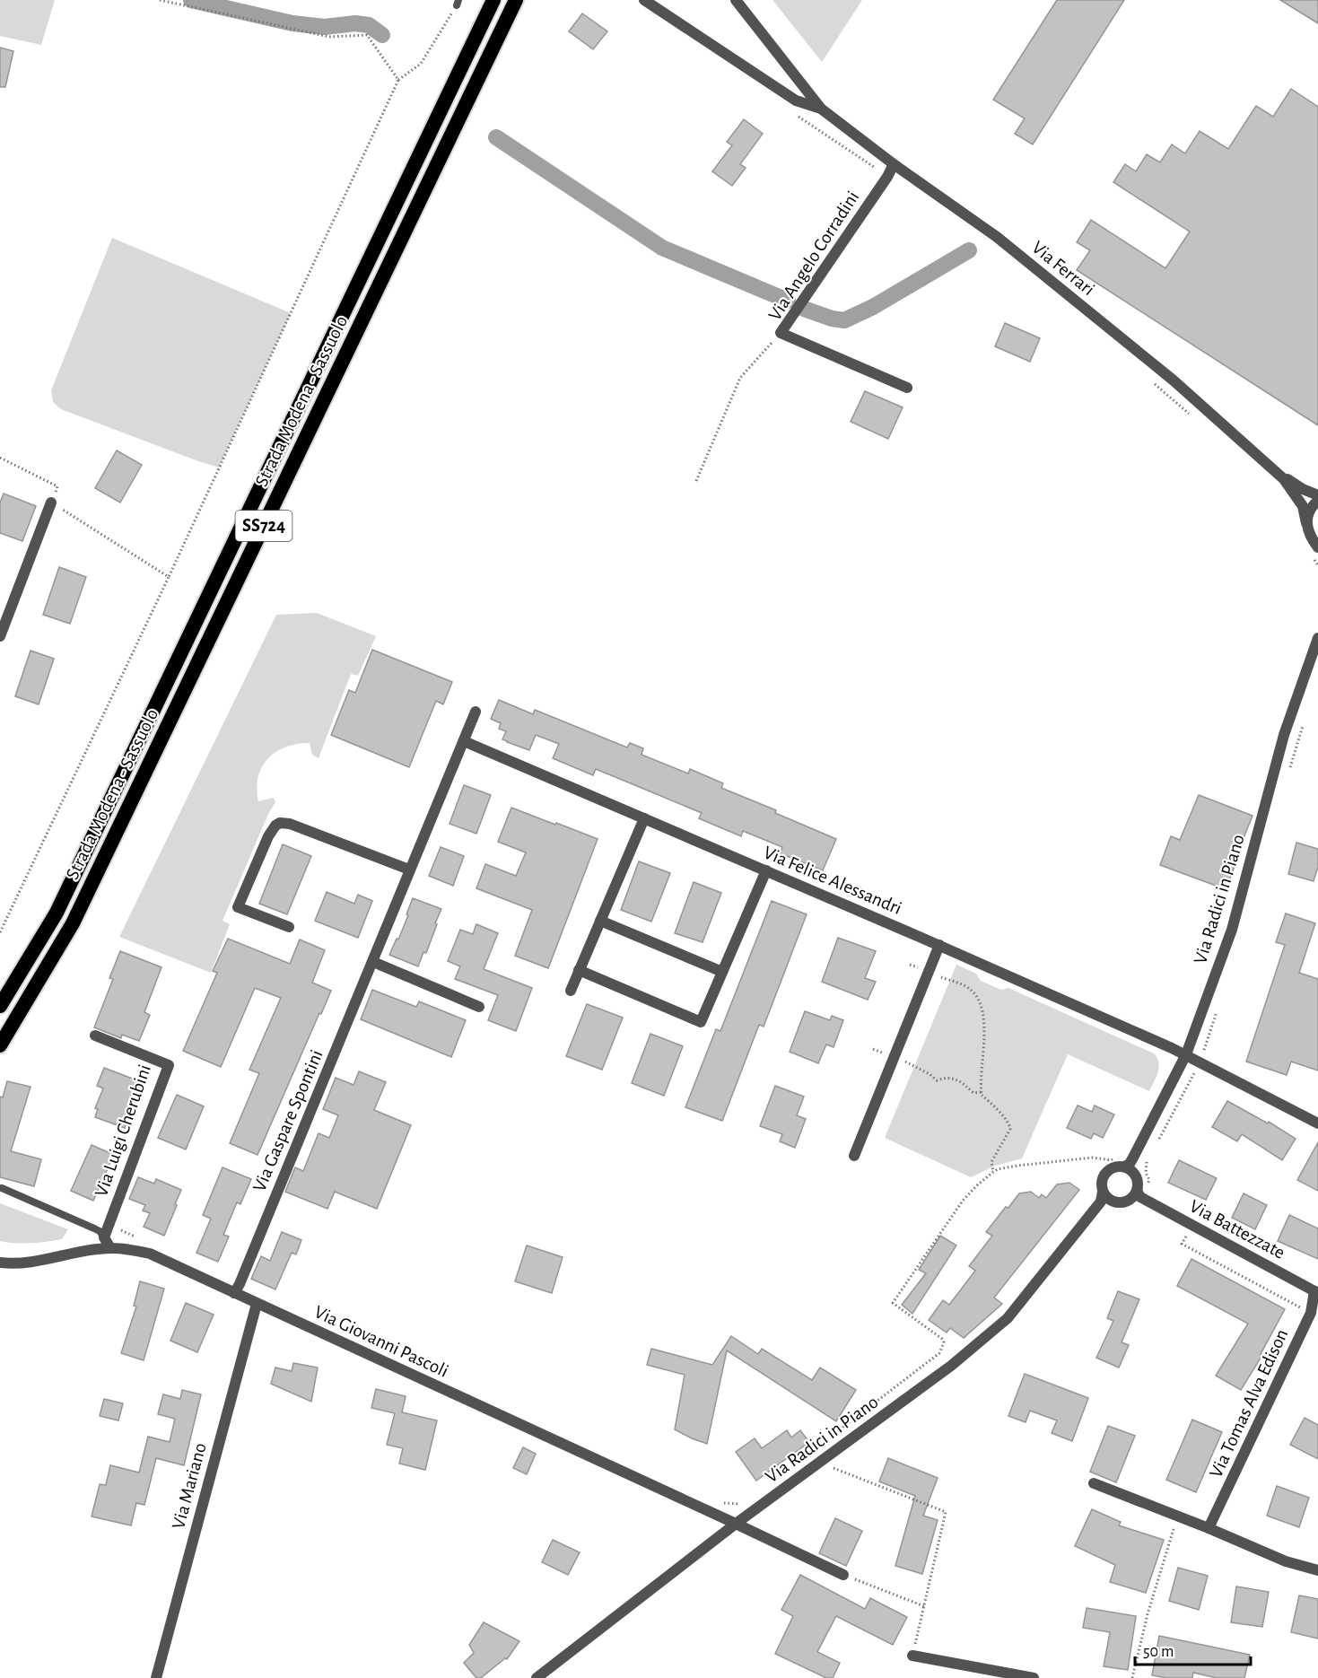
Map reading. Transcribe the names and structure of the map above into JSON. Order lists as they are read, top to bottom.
{
  "streets": {
    "highway": ["Strada Modena - Sassuolo", "SS724"],
    "street": [
      "Via Angelo Corradini",
      "Via Ferrari",
      "Via Felice Alessandri",
      "Via Radici in Piano",
      "Via Gaspare Spontini",
      "Via Luigi Cherubini",
      "Via Battezzate",
      "Via Giovanni Pascoli",
      "Via Tomas Alva Edison",
      "Via Mariano"
    ]
  },
  "crossings": [
    ["Via Angelo Corradini", "Via Ferrari"],
    ["Via Felice Alessandri", "Via Radici in Piano"],
    ["Via Felice Alessandri", "Via Gaspare Spontini"],
    ["Via Radici in Piano", "Via Battezzate"],
    ["Via Radici in Piano", "Via Giovanni Pascoli"],
    ["Via Gaspare Spontini", "Via Giovanni Pascoli"],
    ["Via Battezzate", "Via Tomas Alva Edison"],
    ["Via Giovanni Pascoli", "Via Mariano"]
  ],
  "scale_bar": "50 m"
}
